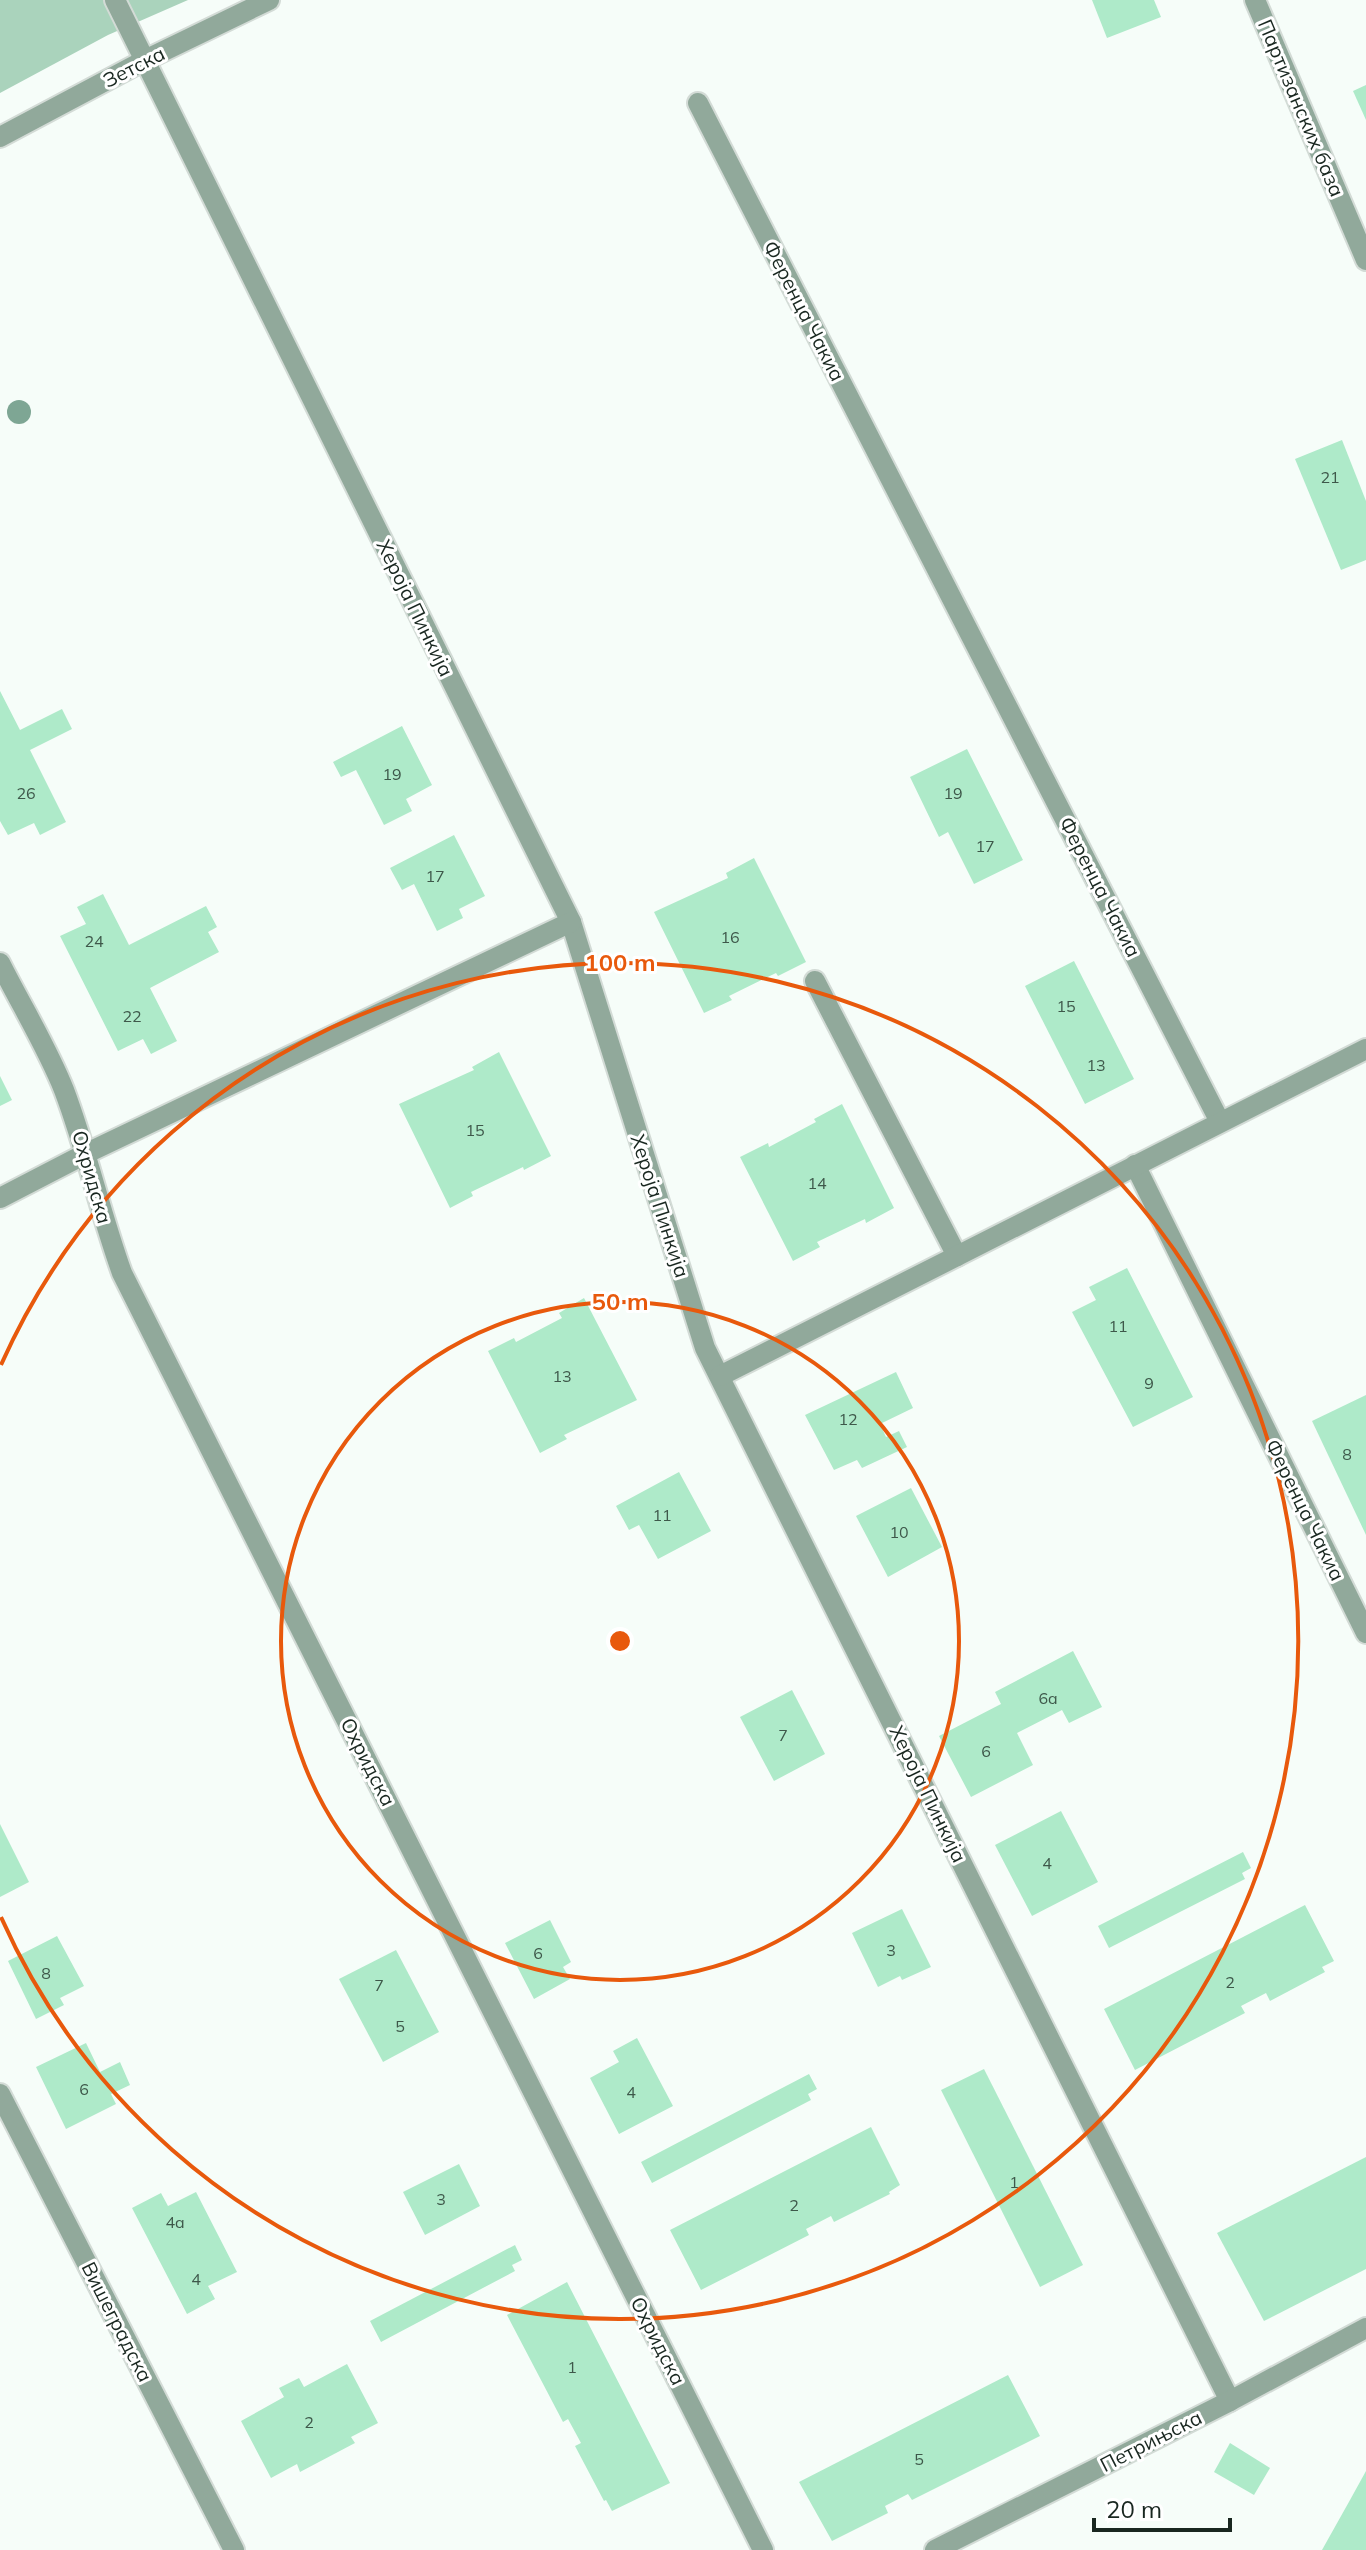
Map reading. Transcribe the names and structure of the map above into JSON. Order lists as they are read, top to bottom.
{
  "streets": {
    "street": [
      "Зетска",
      "Партизанских база",
      "Ференца Чакиа",
      "Хероја Пинкија",
      "Охридска",
      "Вишеградска",
      "Петрињска"
    ]
  },
  "crossings": [
    ["Зетска", "Хероја Пинкија"],
    ["Хероја Пинкија", "Петрињска"]
  ],
  "house_numbers": [
    "21",
    "19",
    "26",
    "19",
    "17",
    "17",
    "16",
    "24",
    "15",
    "22",
    "13",
    "15",
    "14",
    "11",
    "13",
    "9",
    "12",
    "8",
    "11",
    "10",
    "6a",
    "7",
    "6",
    "4",
    "3",
    "6",
    "8",
    "2",
    "7",
    "5",
    "6",
    "4",
    "1",
    "3",
    "2",
    "4a",
    "4",
    "1",
    "2",
    "5"
  ],
  "scale_bar": "20 m",
  "rings": ["100 m", "50 m"]
}
